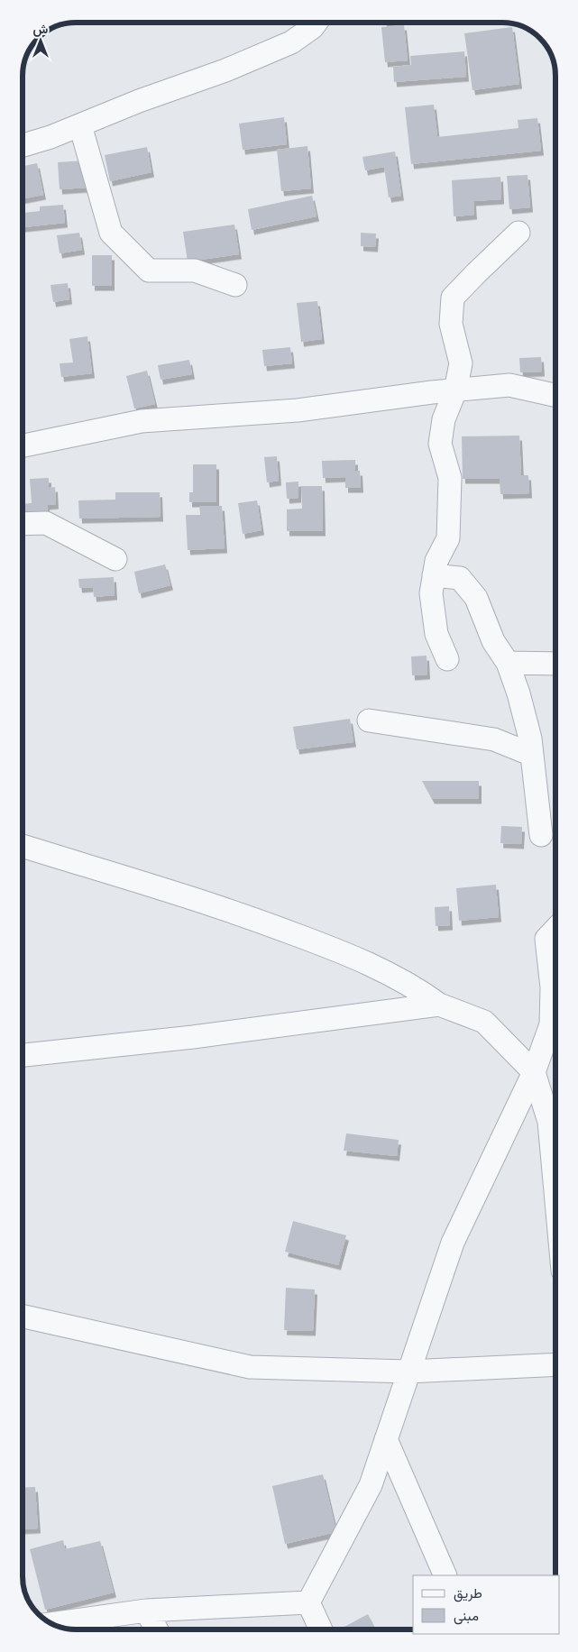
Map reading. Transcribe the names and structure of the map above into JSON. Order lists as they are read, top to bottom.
{
  "legend": ["طريق", "مبنى"],
  "north": "top"
}
